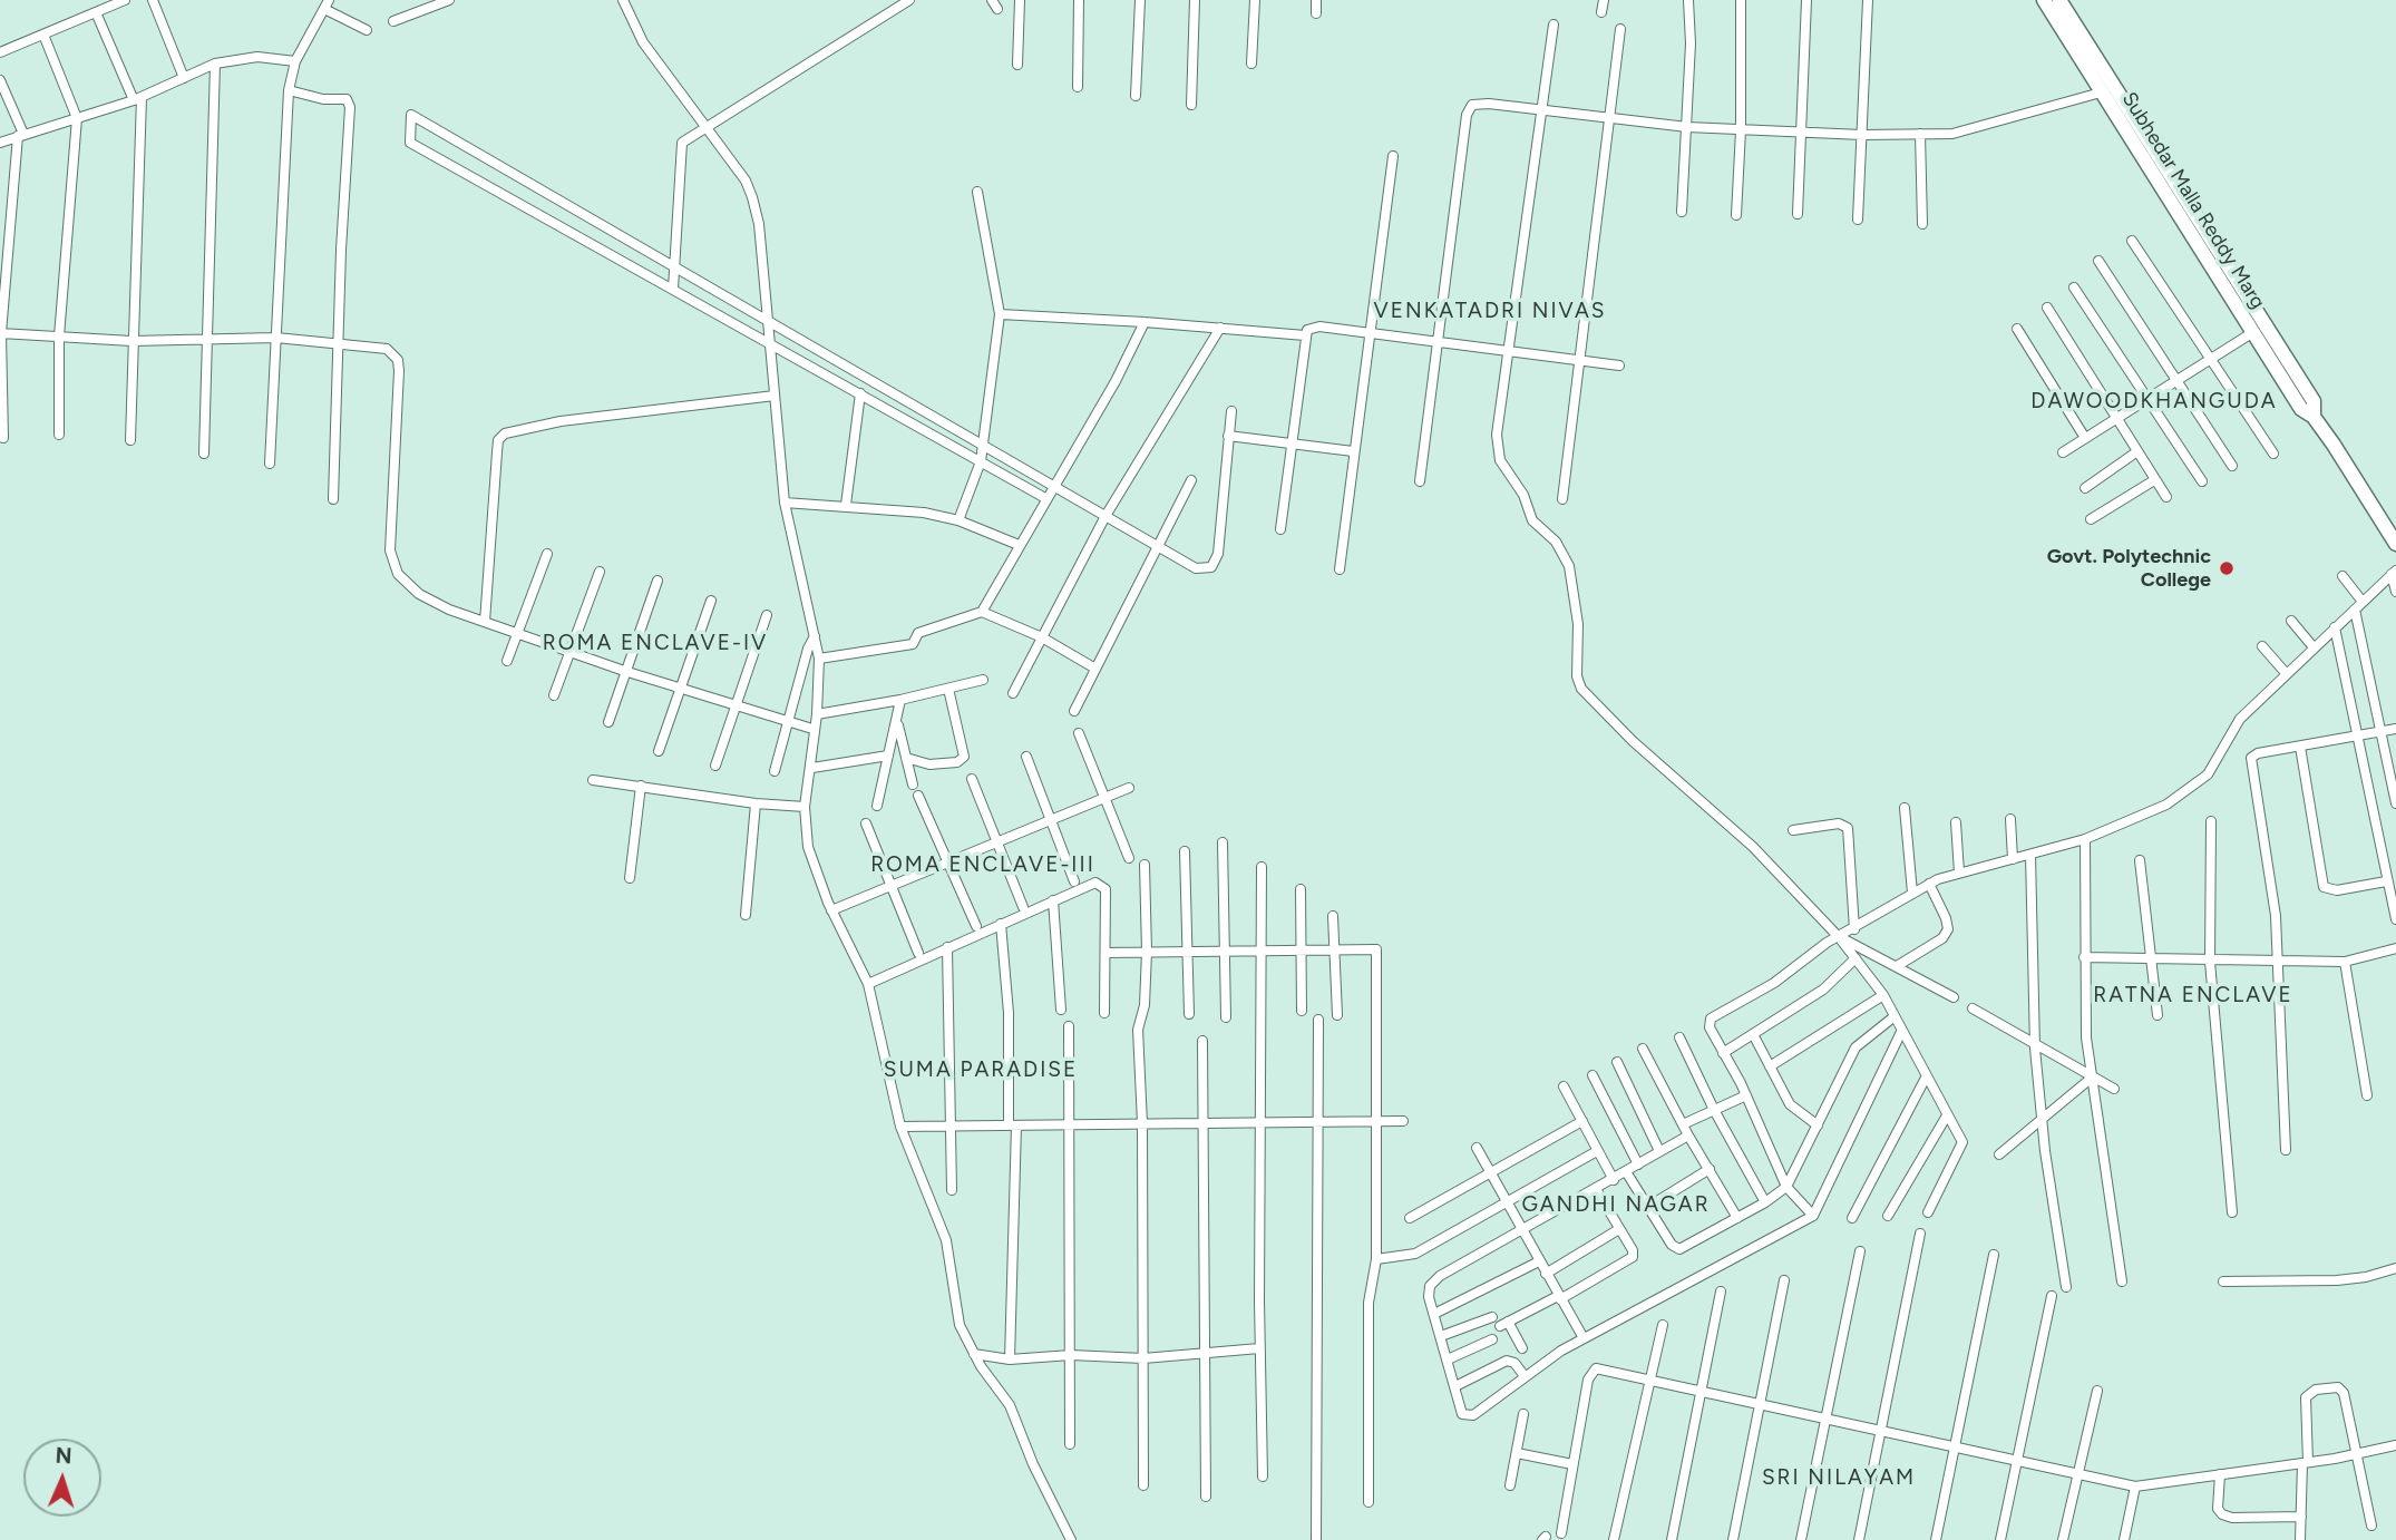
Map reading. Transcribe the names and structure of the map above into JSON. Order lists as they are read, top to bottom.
{
  "streets": {
    "main road": ["Subhedar Malla Reddy Marg"]
  },
  "districts": [
    "VENKATADRI NIVAS",
    "DAWOODKHANGUDA",
    "ROMA ENCLAVE-IV",
    "ROMA ENCLAVE-III",
    "RATNA ENCLAVE",
    "SUMA PARADISE",
    "GANDHI NAGAR",
    "SRI NILAYAM"
  ],
  "places": ["Govt. Polytechnic College"],
  "north": "top"
}
